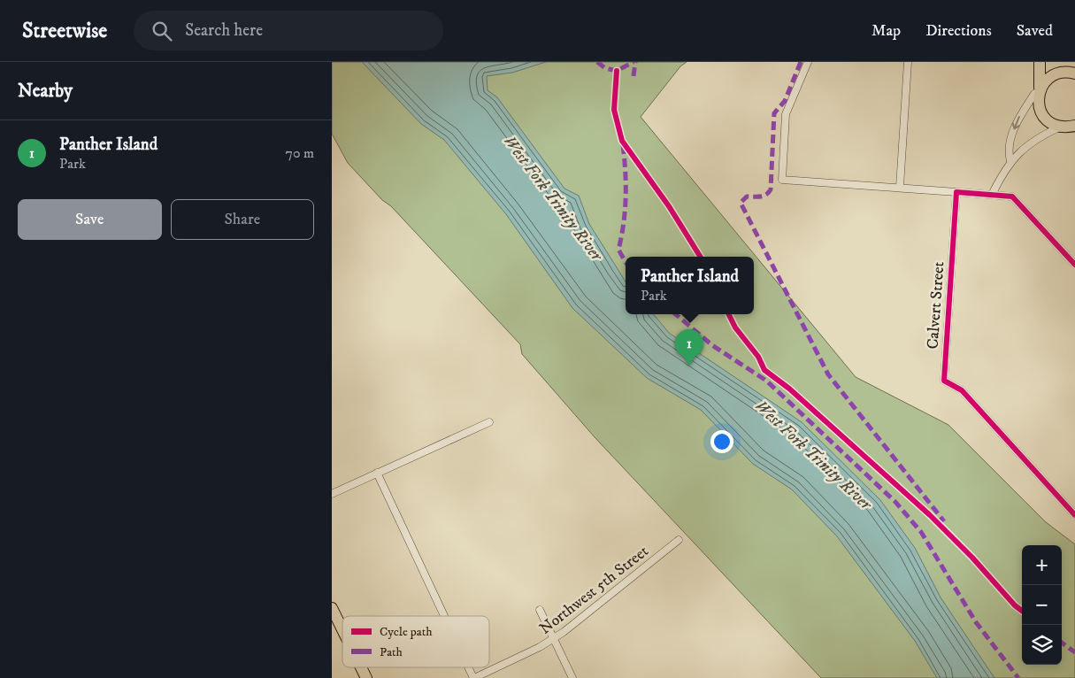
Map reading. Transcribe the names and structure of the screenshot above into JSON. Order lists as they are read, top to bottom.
{
  "streets": {
    "street": ["Calvert Street", "Northwest 5th Street"]
  },
  "water": ["West Fork Trinity River"],
  "legend": ["Cycle path", "Path"],
  "page": {
    "header": "Streetwise",
    "search": "Search here",
    "nav": ["Map", "Directions", "Saved"],
    "heading": "Nearby",
    "list": [
      {
        "mark": "1",
        "name": "Panther Island",
        "note": "Park",
        "value": "70 m"
      }
    ],
    "buttons": ["Save", "Share"],
    "popup": ["Panther Island", "Park"],
    "pins": "1",
    "map_buttons": ["+", "−"]
  }
}
